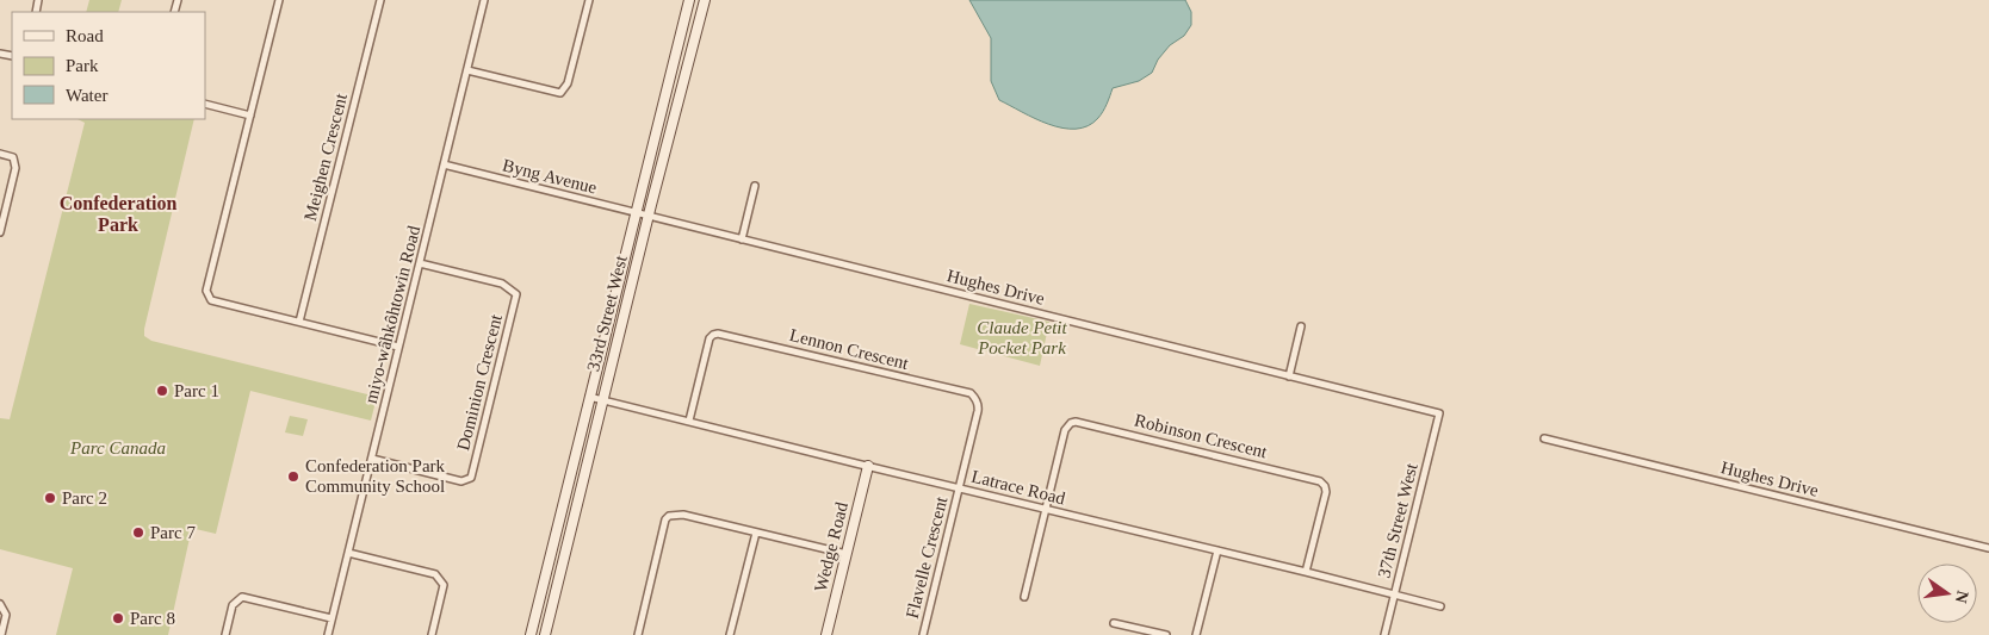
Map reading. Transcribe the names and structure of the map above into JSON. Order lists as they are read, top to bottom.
{
  "streets": {
    "main road": ["33rd Street West", "Wedge Road"],
    "street": [
      "Meighen Crescent",
      "Byng Avenue",
      "Hughes Drive",
      "miyo-wâhkôhtowin Road",
      "Lennon Crescent",
      "Dominion Crescent",
      "Robinson Crescent",
      "Latrace Road",
      "37th Street West",
      "Flavelle Crescent"
    ]
  },
  "crossings": [
    ["Byng Avenue", "Hughes Drive"],
    ["Byng Avenue", "33rd Street West"],
    ["Byng Avenue", "miyo-wâhkôhtowin Road"],
    ["Hughes Drive", "33rd Street West"],
    ["Hughes Drive", "37th Street West"],
    ["33rd Street West", "Latrace Road"],
    ["miyo-wâhkôhtowin Road", "Dominion Crescent"],
    ["Lennon Crescent", "Latrace Road"],
    ["Lennon Crescent", "Flavelle Crescent"],
    ["Robinson Crescent", "Latrace Road"],
    ["Latrace Road", "37th Street West"],
    ["Latrace Road", "Wedge Road"],
    ["Latrace Road", "Flavelle Crescent"]
  ],
  "districts": ["Confederation Park"],
  "parks": ["Claude Petit Pocket Park", "Parc Canada"],
  "places": [
    "Parc 1",
    "Confederation Park Community School",
    "Parc 2",
    "Parc 7",
    "Parc 8"
  ],
  "legend": ["Road", "Park", "Water"],
  "north": "right"
}
